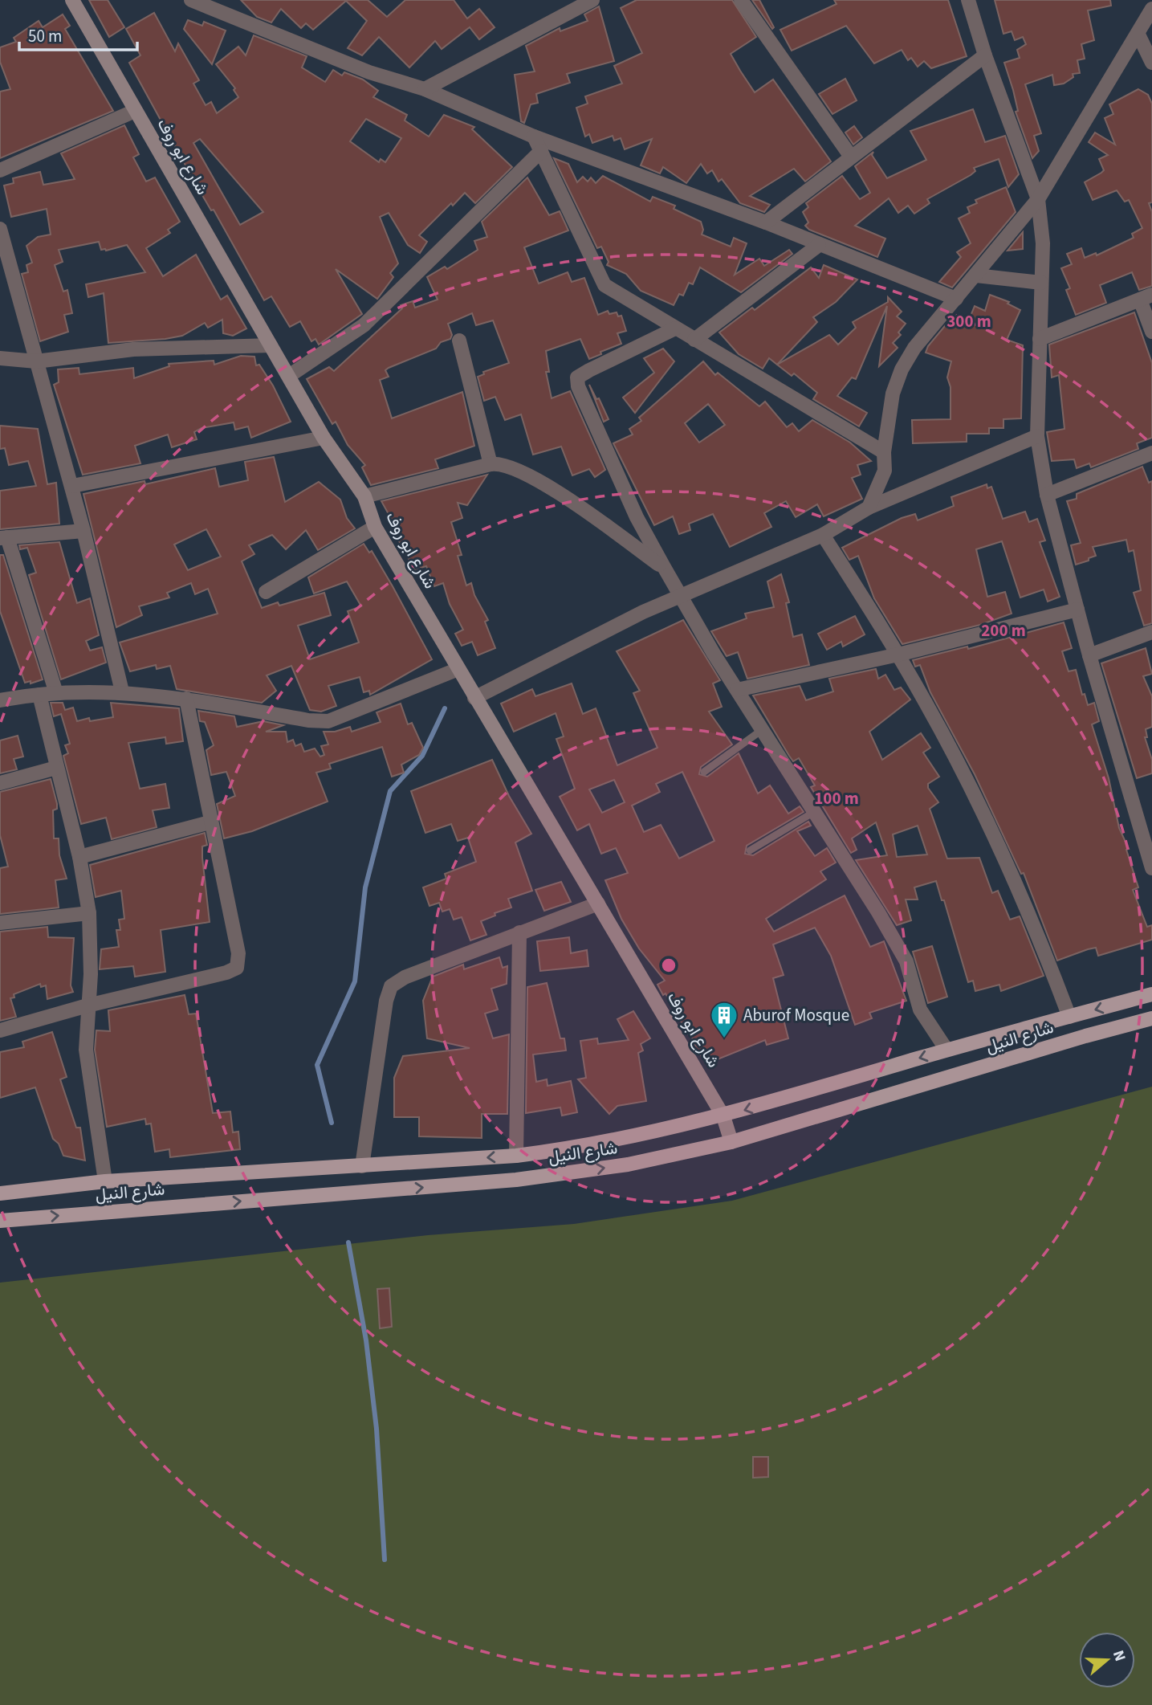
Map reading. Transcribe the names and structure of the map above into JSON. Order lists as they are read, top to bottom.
{
  "streets": {
    "main road": ["شارع النيل"],
    "street": ["شارع ابو روف"]
  },
  "crossings": [
    ["شارع ابو روف", "شارع النيل"]
  ],
  "places": {
    "building": ["Aburof Mosque"]
  },
  "scale_bar": "50 m",
  "north": "right",
  "rings": ["300 m", "200 m", "100 m"]
}
